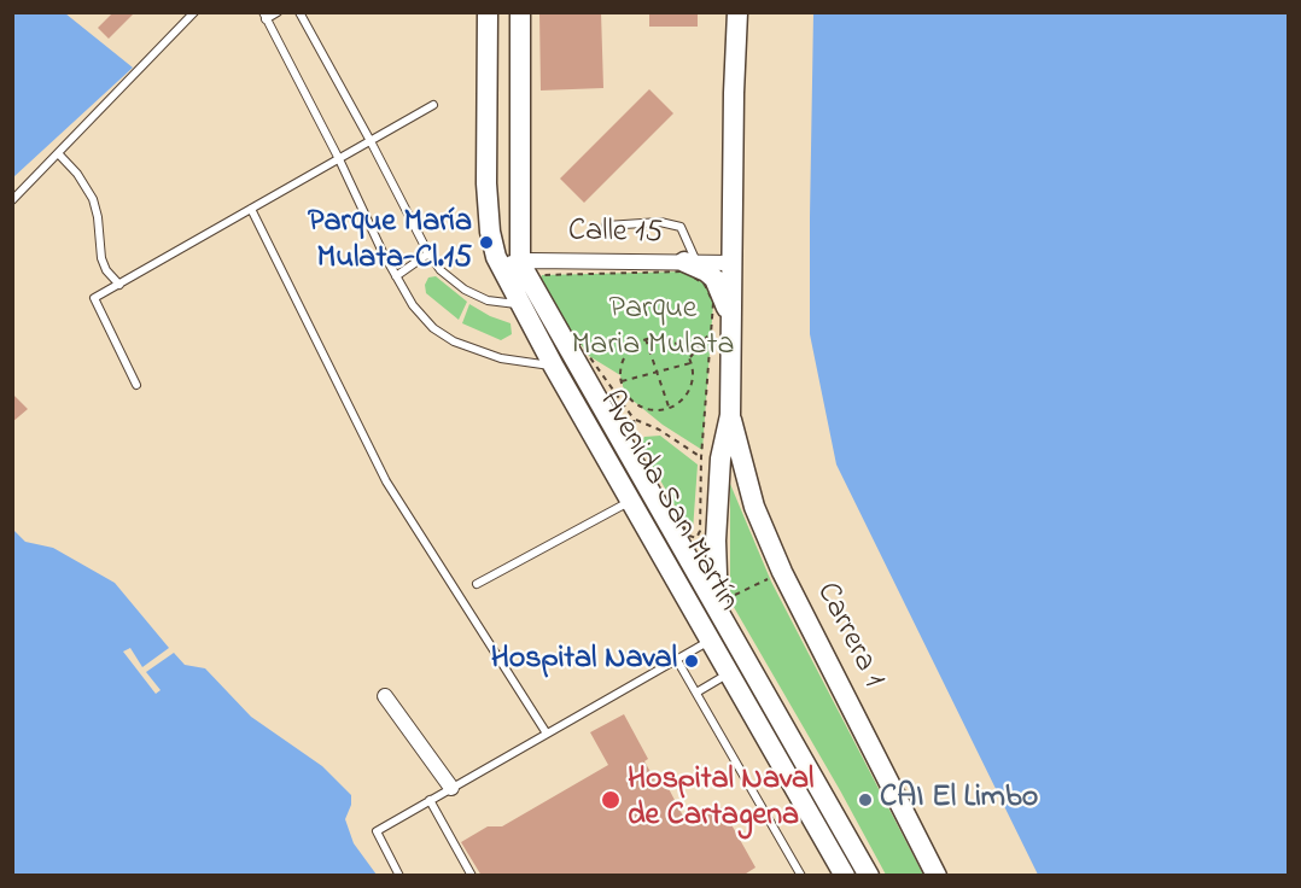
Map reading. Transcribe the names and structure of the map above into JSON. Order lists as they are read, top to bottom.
{
  "streets": {
    "main road": ["Avenida San Martín", "Carrera 1"],
    "street": ["Calle 15"]
  },
  "crossings": [
    ["Calle 15", "Avenida San Martín"],
    ["Calle 15", "Carrera 1"],
    ["Avenida San Martín", "Carrera 1"]
  ],
  "parks": ["Parque Maria Mulata"],
  "places": [
    "Parque María Mulata-Cl.15",
    "Hospital Naval",
    "Hospital Naval de Cartagena",
    "CAI El Limbo"
  ]
}
